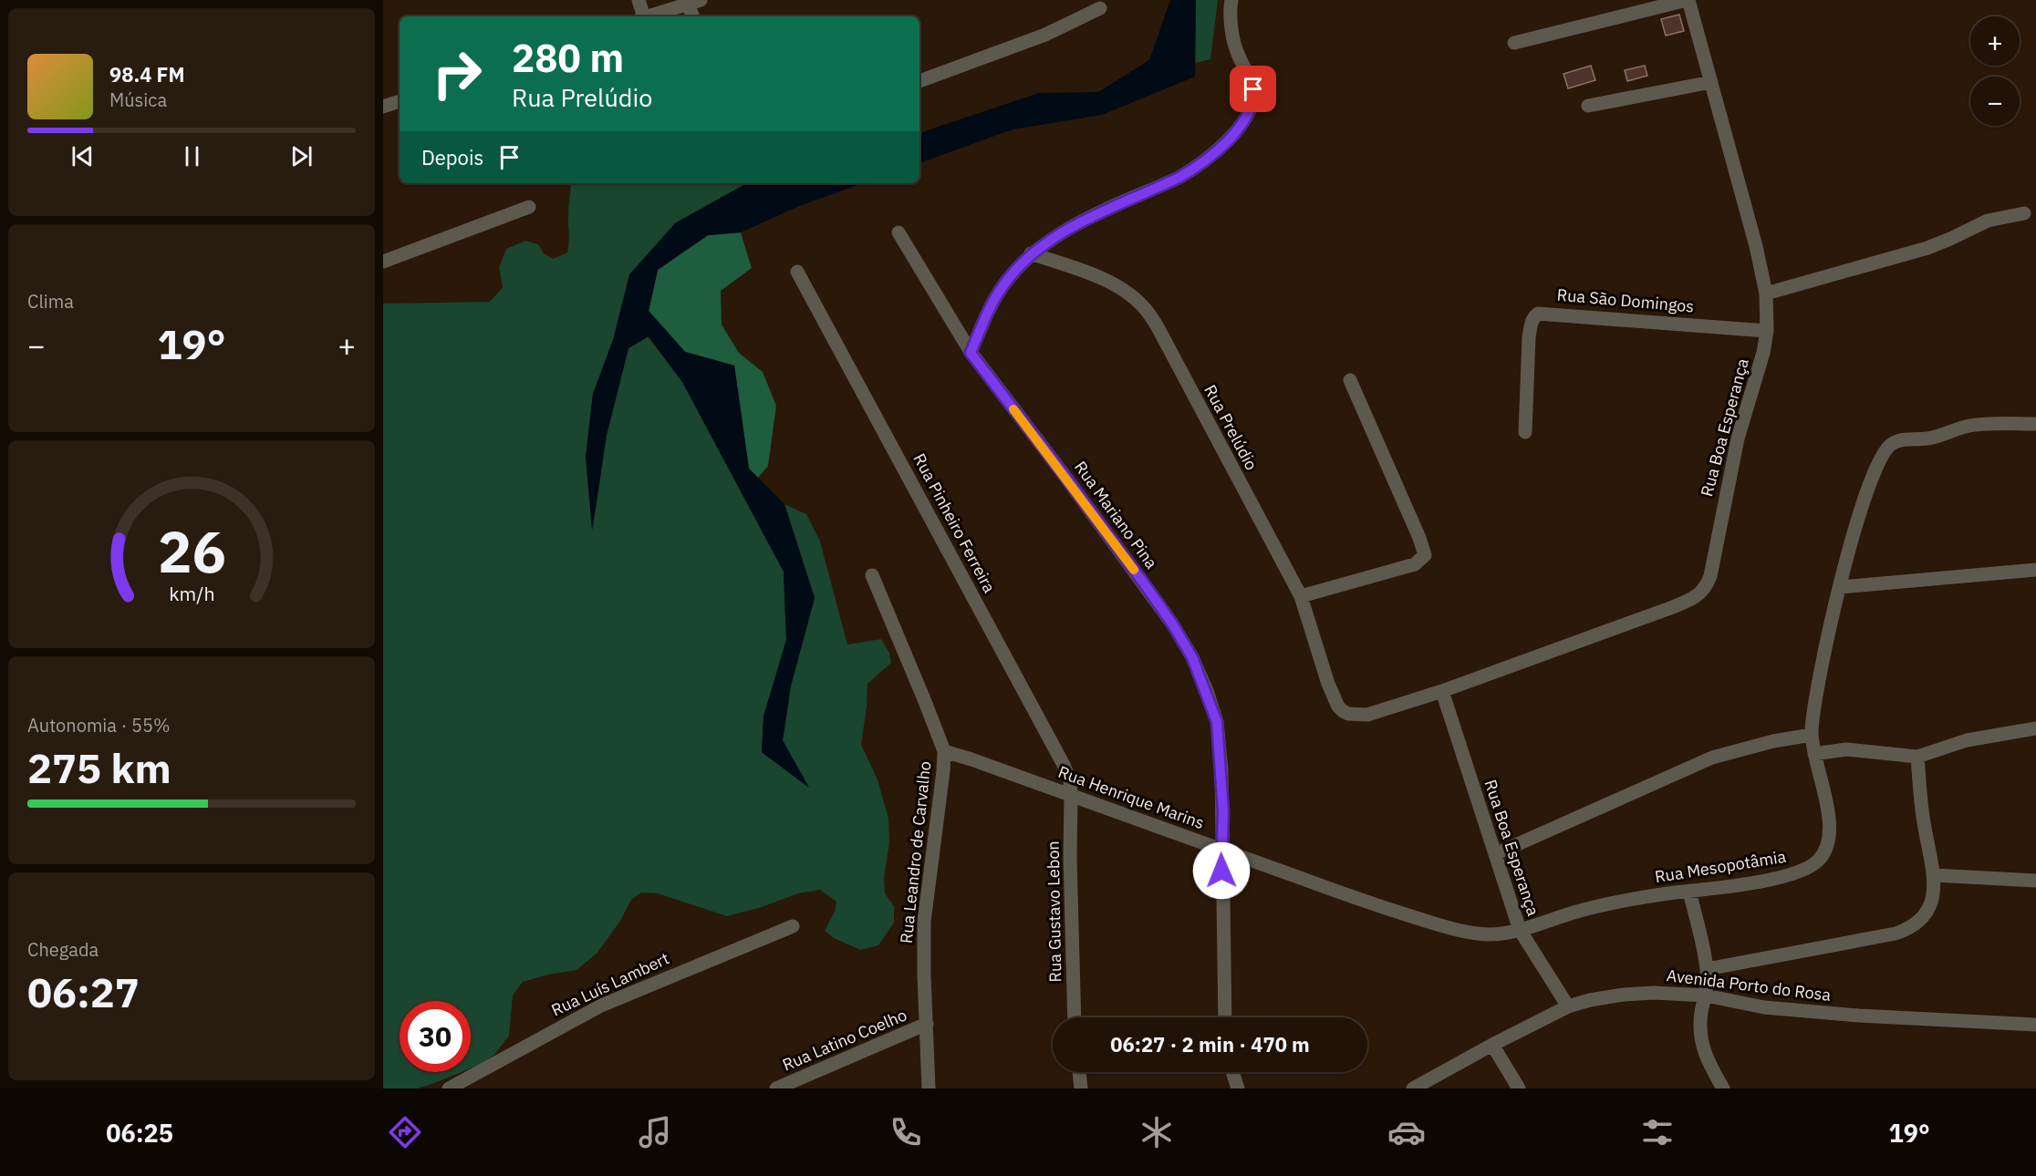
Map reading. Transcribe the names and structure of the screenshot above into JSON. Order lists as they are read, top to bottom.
{
  "streets": {
    "street": [
      "Rua São Domingos",
      "Rua Prelúdio",
      "Rua Boa Esperança",
      "Rua Mariano Pina",
      "Rua Pinheiro Ferreira",
      "Rua Henrique Marins",
      "Rua Leandro de Carvalho",
      "Rua Mesopotâmia",
      "Rua Gustavo Lebon",
      "Rua Luís Lambert",
      "Avenida Porto do Rosa",
      "Rua Latino Coelho"
    ]
  },
  "crossings": [
    ["Rua São Domingos", "Rua Boa Esperança"],
    ["Rua Prelúdio", "Rua Boa Esperança"],
    ["Rua Boa Esperança", "Rua Henrique Marins"],
    ["Rua Boa Esperança", "Rua Mesopotâmia"],
    ["Rua Boa Esperança", "Avenida Porto do Rosa"],
    ["Rua Mariano Pina", "Rua Henrique Marins"],
    ["Rua Pinheiro Ferreira", "Rua Henrique Marins"],
    ["Rua Pinheiro Ferreira", "Rua Gustavo Lebon"],
    ["Rua Henrique Marins", "Rua Leandro de Carvalho"],
    ["Rua Henrique Marins", "Rua Mesopotâmia"],
    ["Rua Henrique Marins", "Rua Gustavo Lebon"],
    ["Rua Leandro de Carvalho", "Rua Latino Coelho"]
  ],
  "page": {
    "map_buttons": ["+", "−"],
    "turn": ["280 m", "Rua Prelúdio"],
    "song": ["98.4 FM", "Música"],
    "then": "Depois",
    "tile": [
      "Clima",
      ["Autonomia · 55%", "275 km"],
      ["Chegada", "06:27"]
    ],
    "heat": ["−", "19°", "+"],
    "limit": "30",
    "trip": "06:27 · 2 min · 470 m",
    "tabs": ["06:25", "19°"],
    "gauge": ["26", "km/h"]
  }
}
